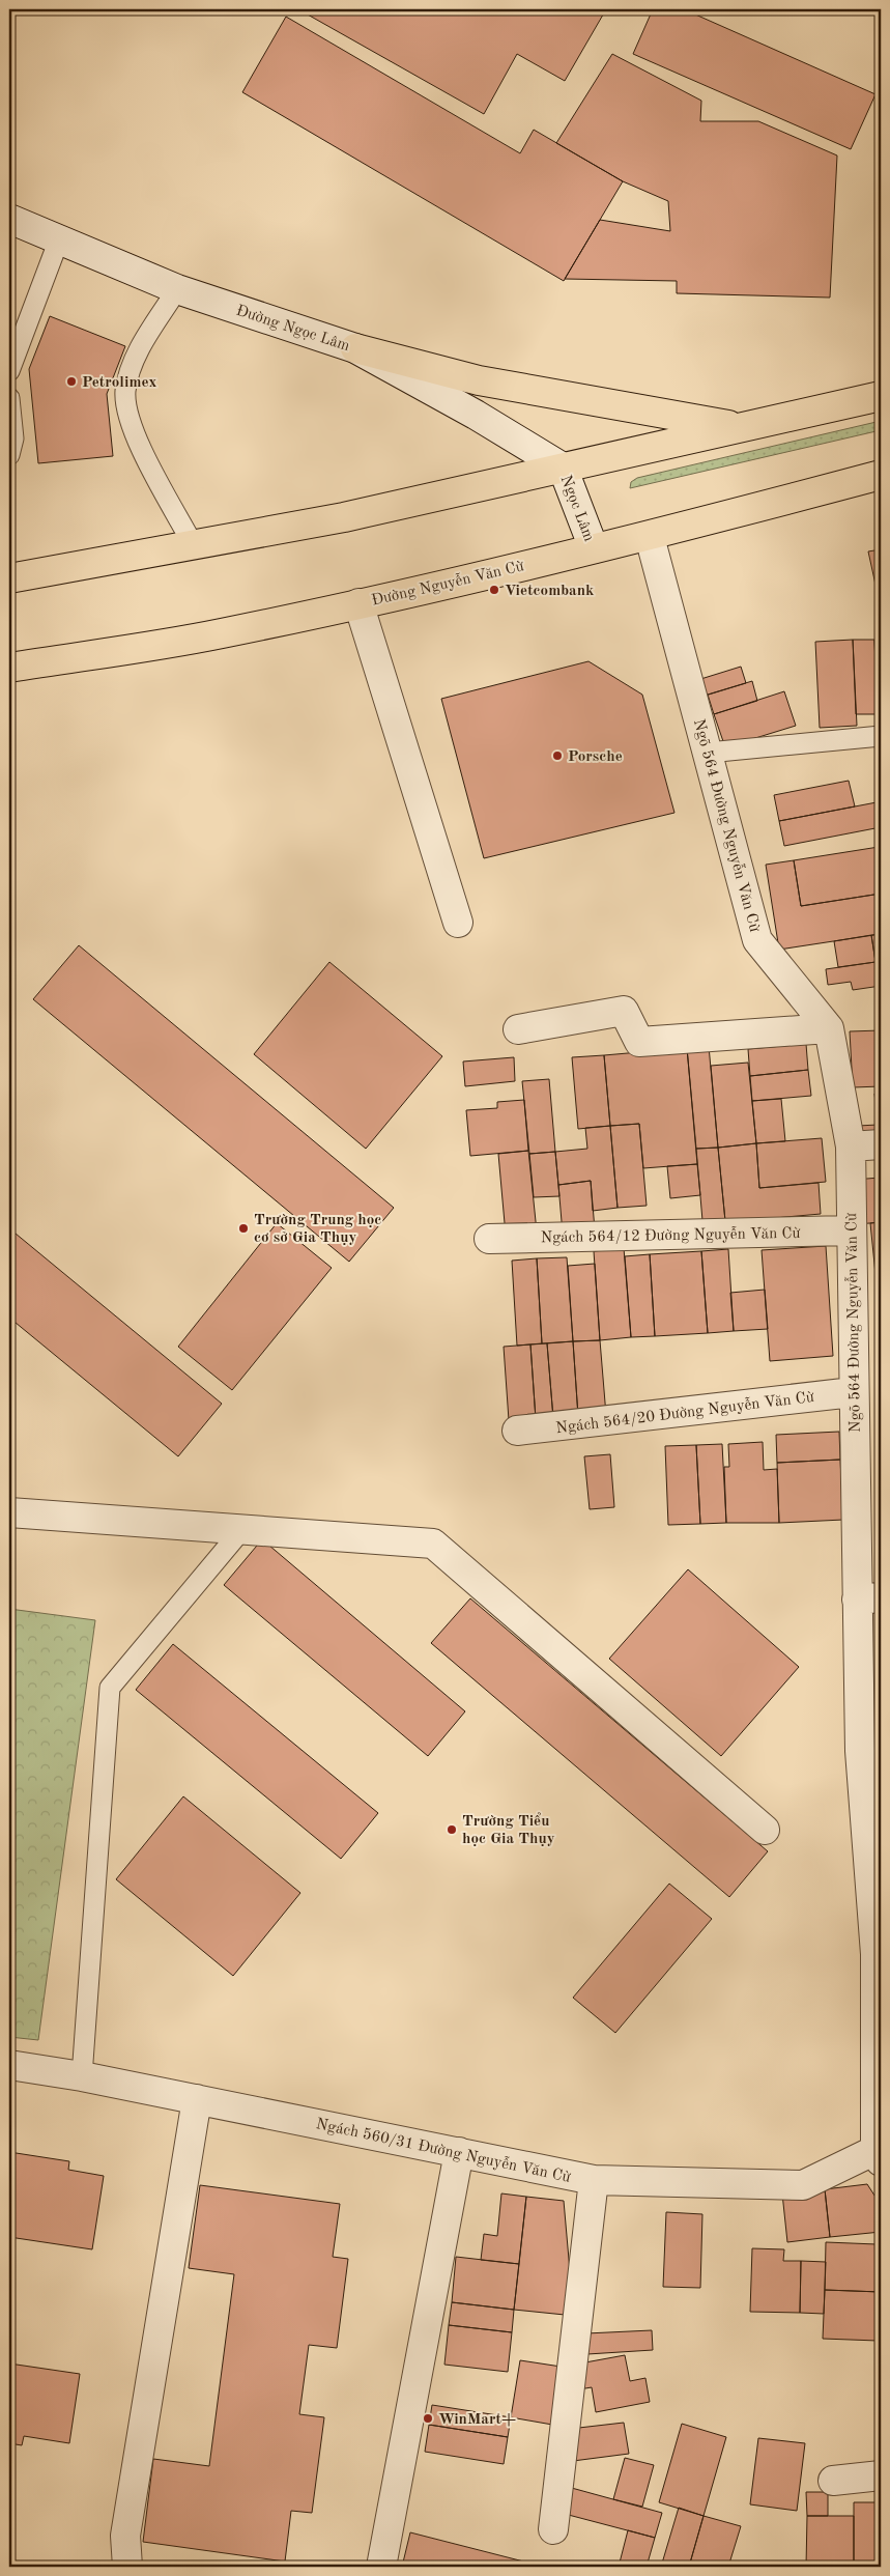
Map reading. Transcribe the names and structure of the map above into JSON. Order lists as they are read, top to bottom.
{
  "streets": {
    "main road": ["Đường Nguyễn Văn Cừ"],
    "street": [
      "Đường Ngọc Lâm",
      "Ngọc Lâm",
      "Ngõ 564 Đường Nguyễn Văn Cừ",
      "Ngách 564/12 Đường Nguyễn Văn Cừ",
      "Ngách 564/20 Đường Nguyễn Văn Cừ",
      "Ngách 560/31 Đường Nguyễn Văn Cừ"
    ]
  },
  "crossings": [
    ["Đường Ngọc Lâm", "Ngọc Lâm"],
    ["Ngọc Lâm", "Đường Nguyễn Văn Cừ"],
    ["Đường Nguyễn Văn Cừ", "Ngõ 564 Đường Nguyễn Văn Cừ"],
    ["Ngõ 564 Đường Nguyễn Văn Cừ", "Ngách 564/12 Đường Nguyễn Văn Cừ"],
    ["Ngõ 564 Đường Nguyễn Văn Cừ", "Ngách 564/20 Đường Nguyễn Văn Cừ"],
    ["Ngõ 564 Đường Nguyễn Văn Cừ", "Ngách 560/31 Đường Nguyễn Văn Cừ"]
  ],
  "places": [
    "Petrolimex",
    "Vietcombank",
    "Porsche",
    "Trường Trung học cơ sở Gia Thụy",
    "Trường Tiểu học Gia Thụy",
    "WinMart+"
  ]
}
